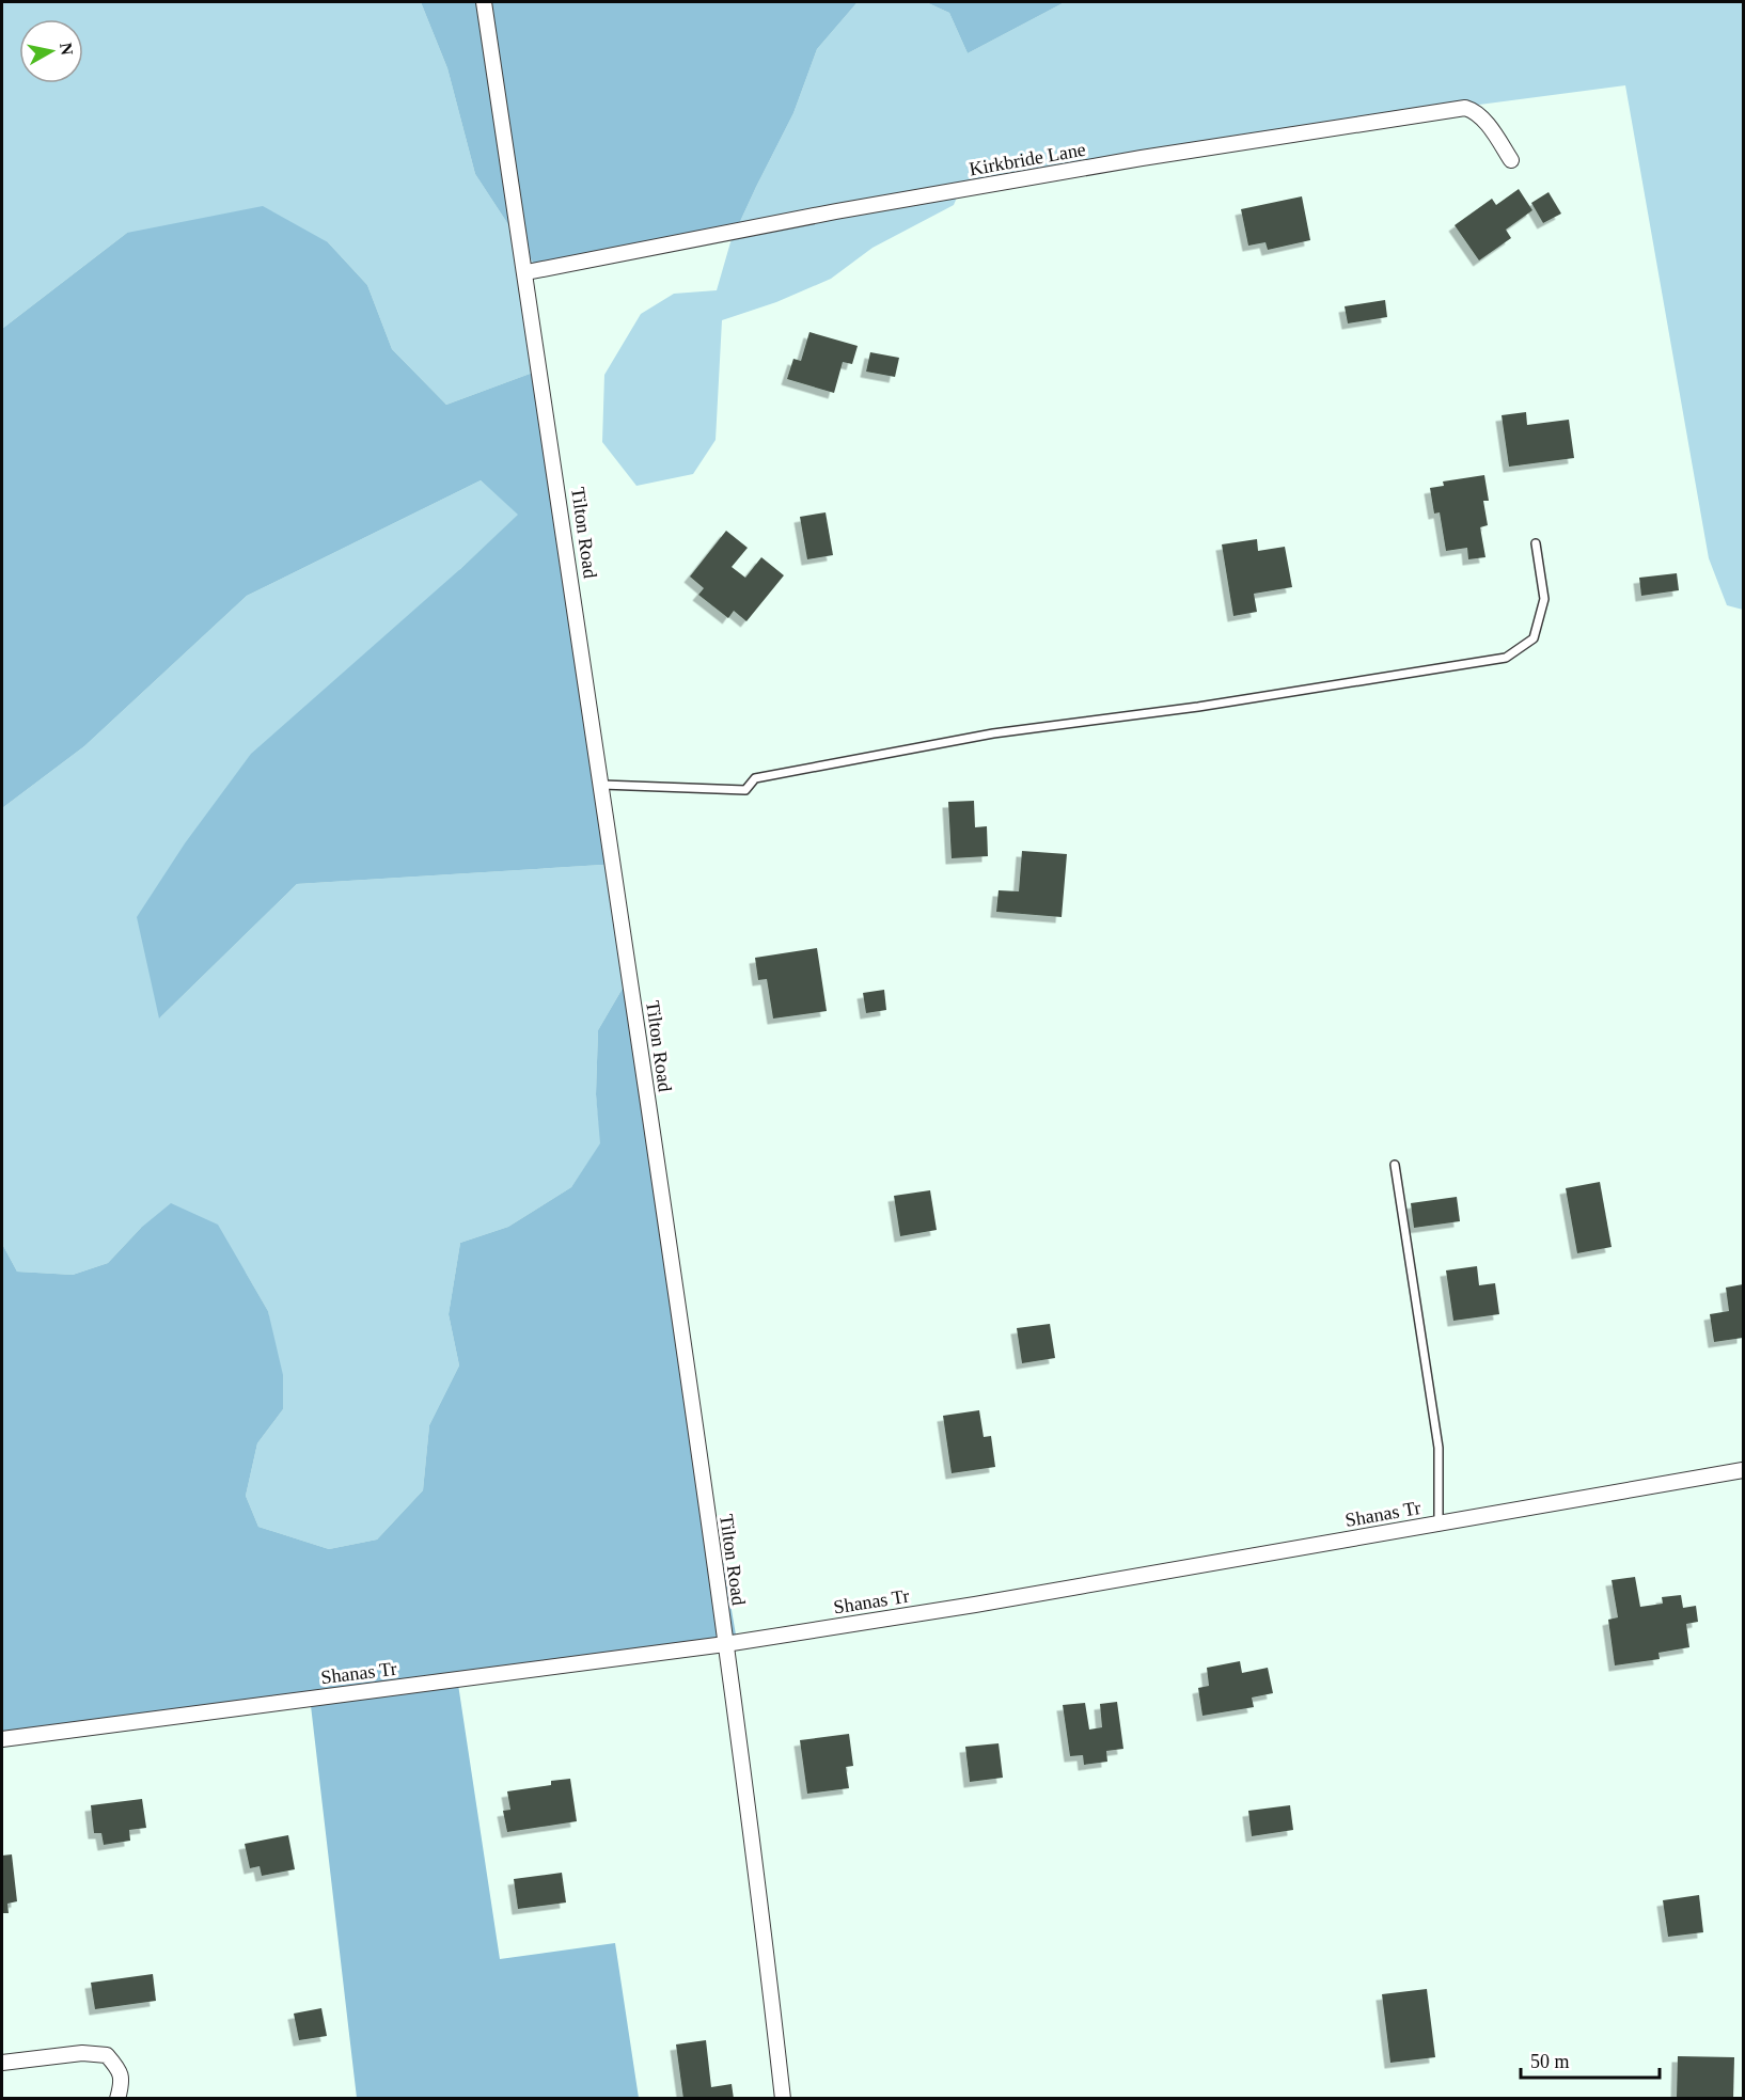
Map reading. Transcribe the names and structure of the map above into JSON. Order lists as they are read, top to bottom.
{
  "streets": {
    "street": ["Kirkbride Lane", "Tilton Road", "Shanas Tr"]
  },
  "crossings": [
    ["Kirkbride Lane", "Tilton Road"],
    ["Tilton Road", "Shanas Tr"]
  ],
  "scale_bar": "50 m",
  "north": "right"
}
